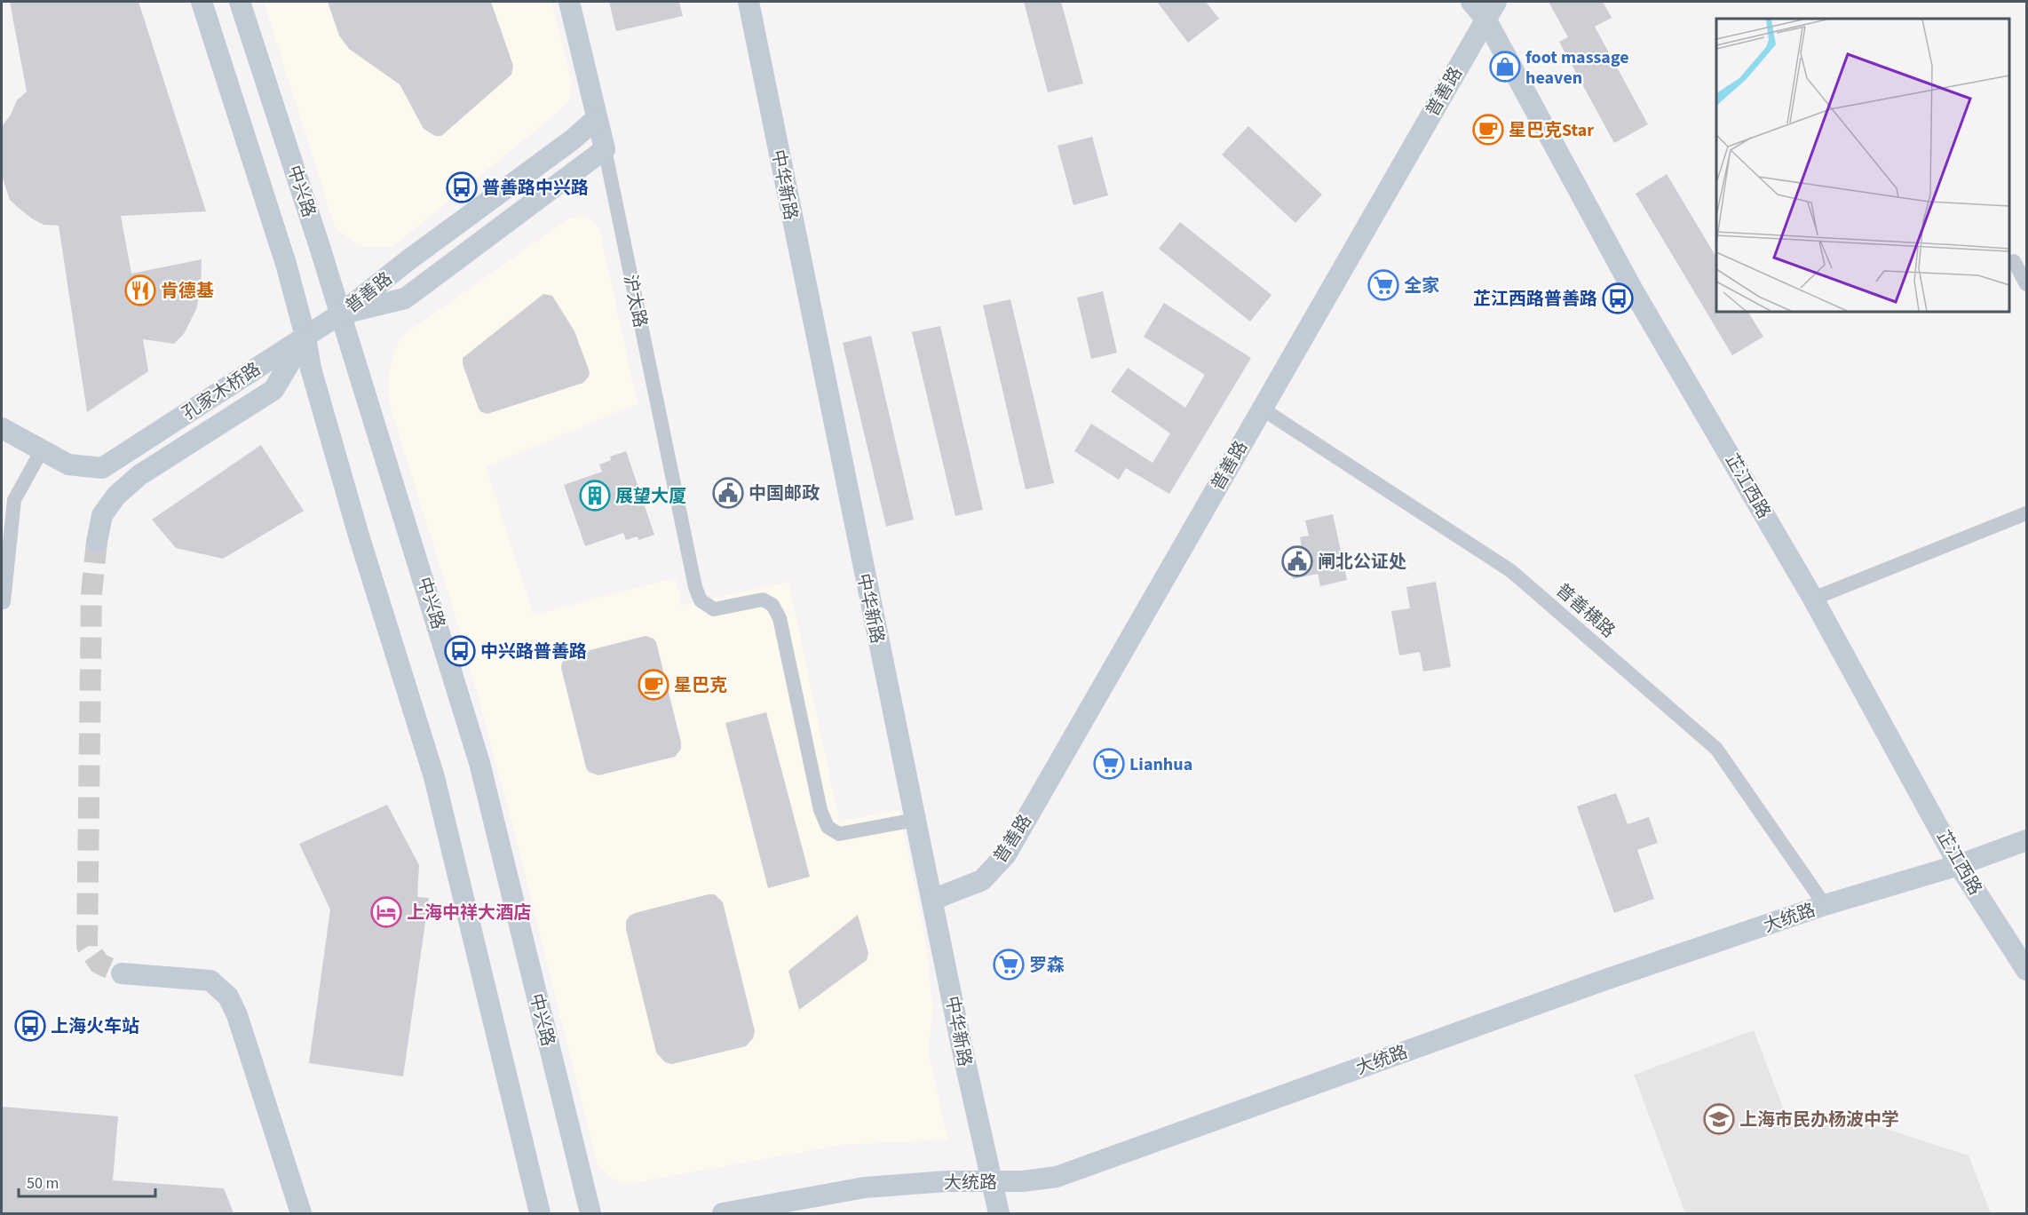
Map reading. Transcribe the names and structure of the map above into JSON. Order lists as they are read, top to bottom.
{
  "streets": {
    "street": [
      "普善路",
      "中华新路",
      "中兴路",
      "沪太路",
      "孔家木桥路",
      "芷江西路",
      "普善横路",
      "大统路"
    ]
  },
  "crossings": [
    ["普善路", "中华新路"],
    ["普善路", "中兴路"],
    ["普善路", "沪太路"],
    ["普善路", "孔家木桥路"],
    ["普善路", "芷江西路"],
    ["普善路", "普善横路"],
    ["中华新路", "沪太路"],
    ["中华新路", "大统路"],
    ["中兴路", "孔家木桥路"],
    ["芷江西路", "大统路"],
    ["普善横路", "大统路"]
  ],
  "places": {
    "shop": ["foot massage heaven"],
    "cafe": ["星巴克Star", "星巴克"],
    "bus stop": [
      "普善路中兴路",
      "芷江西路普善路",
      "中兴路普善路",
      "上海火车站"
    ],
    "supermarket": ["全家", "Lianhua", "罗森"],
    "restaurant": ["肯德基"],
    "public building": ["中国邮政", "闸北公证处"],
    "building": ["展望大厦"],
    "hotel": ["上海中祥大酒店"],
    "school or university": ["上海市民办杨波中学"]
  },
  "scale_bar": "50 m"
}
